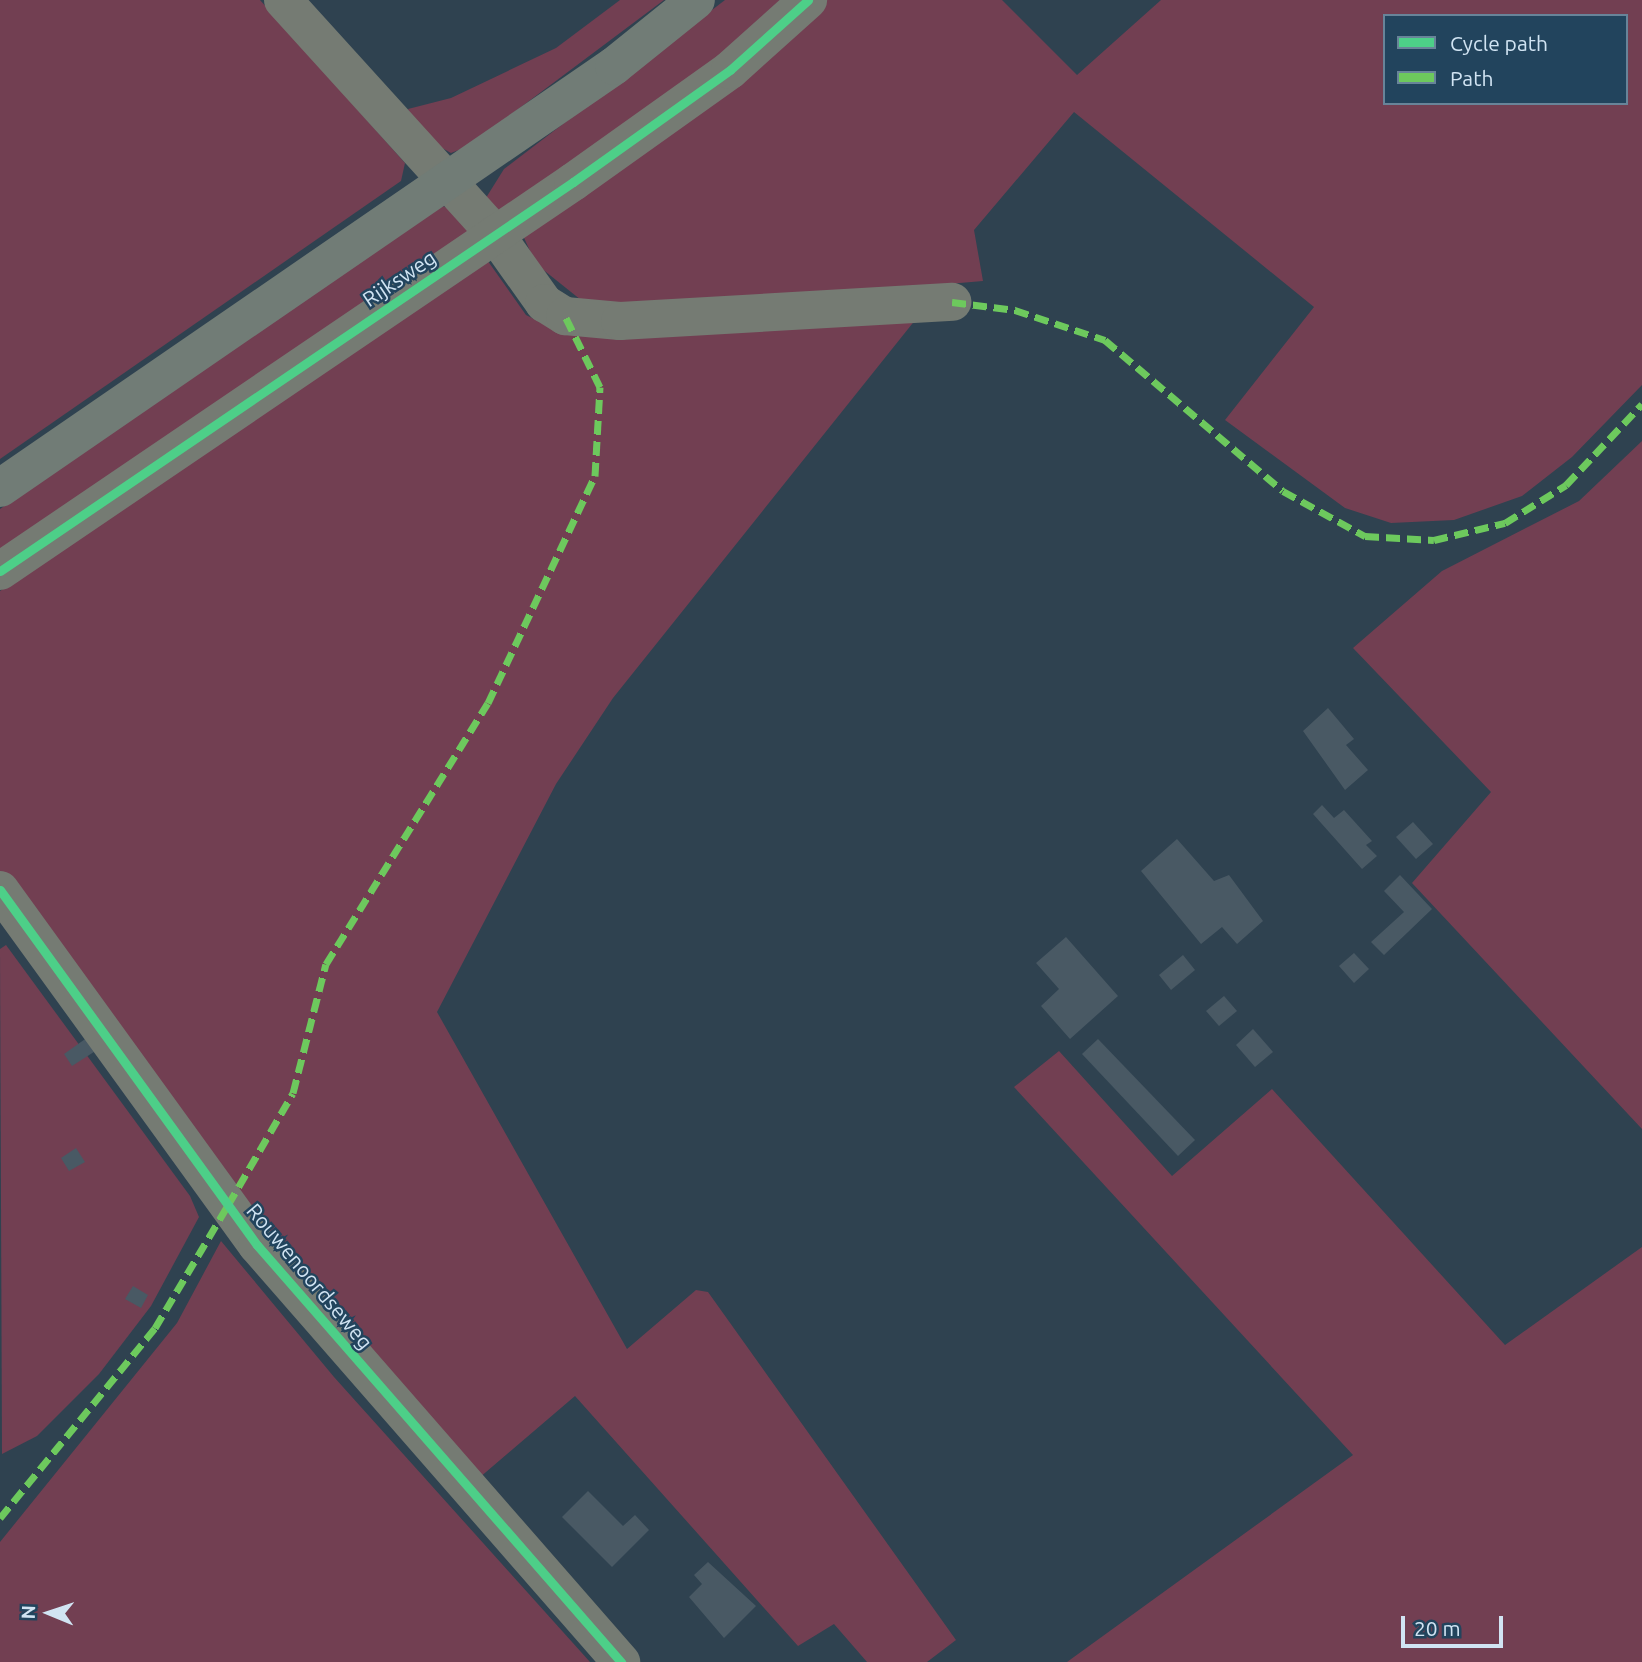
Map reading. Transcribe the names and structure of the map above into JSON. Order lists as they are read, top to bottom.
{
  "streets": {
    "street": ["Rijksweg", "Rouwenoordseweg"]
  },
  "legend": ["Cycle path", "Path"],
  "scale_bar": "20 m",
  "north": "left"
}
